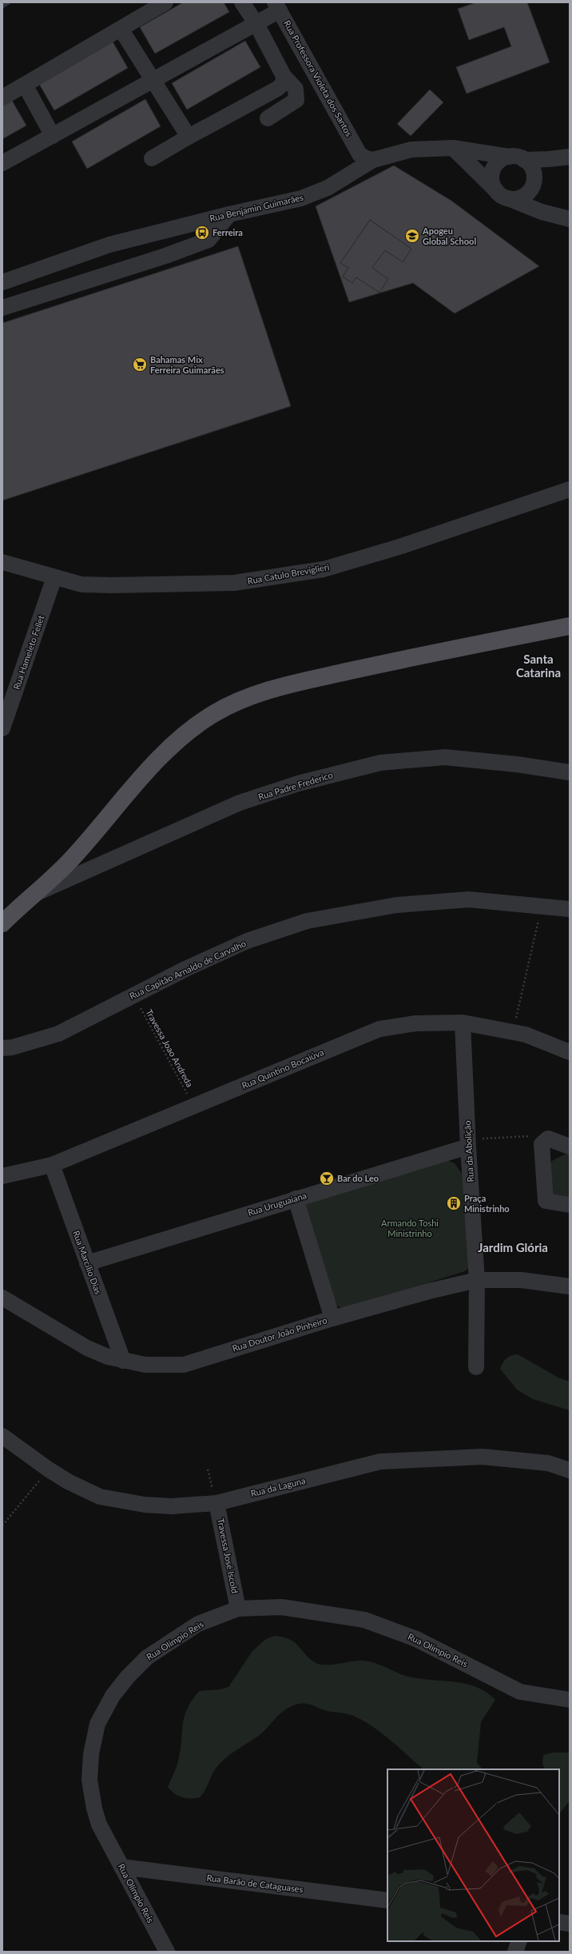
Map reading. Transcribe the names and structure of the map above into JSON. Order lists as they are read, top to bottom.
{
  "streets": {
    "street": [
      "Rua Professora Violeta dos Santos",
      "Rua Benjamin Guimarães",
      "Rua Catulo Breviglieri",
      "Rua Hameleto Fellet",
      "Rua Padre Frederico",
      "Rua Capitão Arnaldo de Carvalho",
      "Rua Quintino Bocaiúva",
      "Rua da Abolição",
      "Rua Uruguaiana",
      "Rua Marcílio Dias",
      "Rua Doutor João Pinheiro",
      "Rua da Laguna",
      "Travessa José Iscold",
      "Rua Olímpio Reis",
      "Rua Barão de Cataguases"
    ],
    "path": ["Travessa Joao Andreda"]
  },
  "crossings": [
    ["Rua Professora Violeta dos Santos", "Rua Benjamin Guimarães"],
    ["Rua Catulo Breviglieri", "Rua Hameleto Fellet"],
    ["Rua Capitão Arnaldo de Carvalho", "Travessa Joao Andreda"],
    ["Travessa Joao Andreda", "Rua Quintino Bocaiúva"],
    ["Rua Quintino Bocaiúva", "Rua da Abolição"],
    ["Rua Quintino Bocaiúva", "Rua Marcílio Dias"],
    ["Rua da Abolição", "Rua Uruguaiana"],
    ["Rua da Abolição", "Rua Doutor João Pinheiro"],
    ["Rua Uruguaiana", "Rua Marcílio Dias"],
    ["Rua Marcílio Dias", "Rua Doutor João Pinheiro"],
    ["Rua da Laguna", "Travessa José Iscold"],
    ["Travessa José Iscold", "Rua Olímpio Reis"],
    ["Rua Olímpio Reis", "Rua Barão de Cataguases"]
  ],
  "districts": ["Santa Catarina", "Jardim Glória"],
  "parks": ["Armando Toshi Ministrinho"],
  "places": {
    "bus stop": ["Ferreira"],
    "school or university": ["Apogeu Global School"],
    "supermarket": ["Bahamas Mix Ferreira Guimarães"],
    "bar": ["Bar do Leo"],
    "building": ["Praça Ministrinho"]
  }
}
